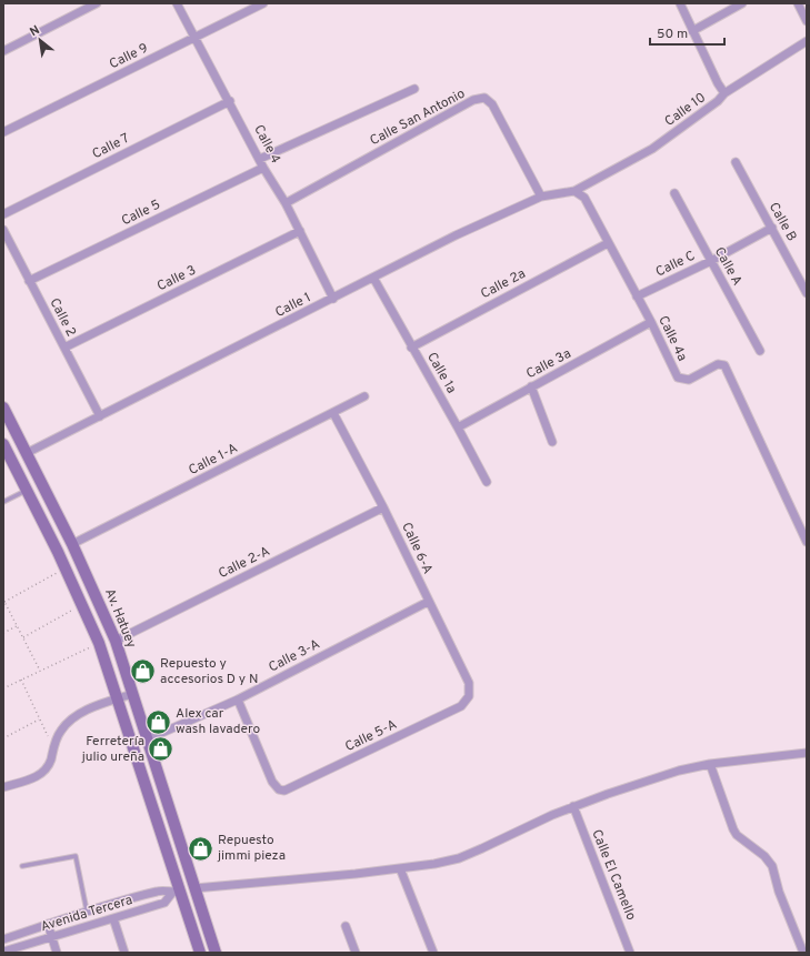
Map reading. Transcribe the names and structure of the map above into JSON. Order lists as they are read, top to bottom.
{
  "streets": {
    "main road": ["Av. Hatuey"],
    "street": [
      "Calle 9",
      "Calle 10",
      "Calle San Antonio",
      "Calle 4",
      "Calle 7",
      "Calle 5",
      "Calle B",
      "Calle C",
      "Calle A",
      "Calle 3",
      "Calle 2a",
      "Calle 1",
      "Calle 2",
      "Calle 4a",
      "Calle 3a",
      "Calle 1a",
      "Calle 1-A",
      "Calle 6-A",
      "Calle 2-A",
      "Calle 3-A",
      "Calle 5-A",
      "Calle El Camello",
      "Avenida Tercera"
    ]
  },
  "crossings": [
    ["Calle 9", "Calle 4"],
    ["Calle 10", "Calle 1"],
    ["Calle 10", "Calle 4a"],
    ["Calle San Antonio", "Calle 4"],
    ["Calle San Antonio", "Calle 1"],
    ["Calle 4", "Calle 7"],
    ["Calle 4", "Calle 5"],
    ["Calle 4", "Calle 3"],
    ["Calle 4", "Calle 1"],
    ["Calle 5", "Calle 2"],
    ["Calle B", "Calle C"],
    ["Calle C", "Calle A"],
    ["Calle C", "Calle 4a"],
    ["Calle 3", "Calle 2"],
    ["Calle 2a", "Calle 4a"],
    ["Calle 2a", "Calle 1a"],
    ["Calle 1", "Calle 2"],
    ["Calle 1", "Calle 4a"],
    ["Calle 1", "Calle 1a"],
    ["Calle 1", "Av. Hatuey"],
    ["Calle 4a", "Calle 3a"],
    ["Calle 3a", "Calle 1a"],
    ["Calle 1-A", "Calle 6-A"],
    ["Calle 1-A", "Av. Hatuey"],
    ["Calle 6-A", "Calle 2-A"],
    ["Calle 6-A", "Calle 3-A"],
    ["Calle 6-A", "Calle 5-A"],
    ["Calle 2-A", "Av. Hatuey"],
    ["Av. Hatuey", "Calle 3-A"],
    ["Calle 3-A", "Calle 5-A"]
  ],
  "places": {
    "shop": [
      "Repuesto y accesorios D y N",
      "Alex car wash lavadero",
      "Ferretería julio ureña",
      "Repuesto jimmi pieza"
    ]
  },
  "scale_bar": "50 m",
  "north": "top left"
}
